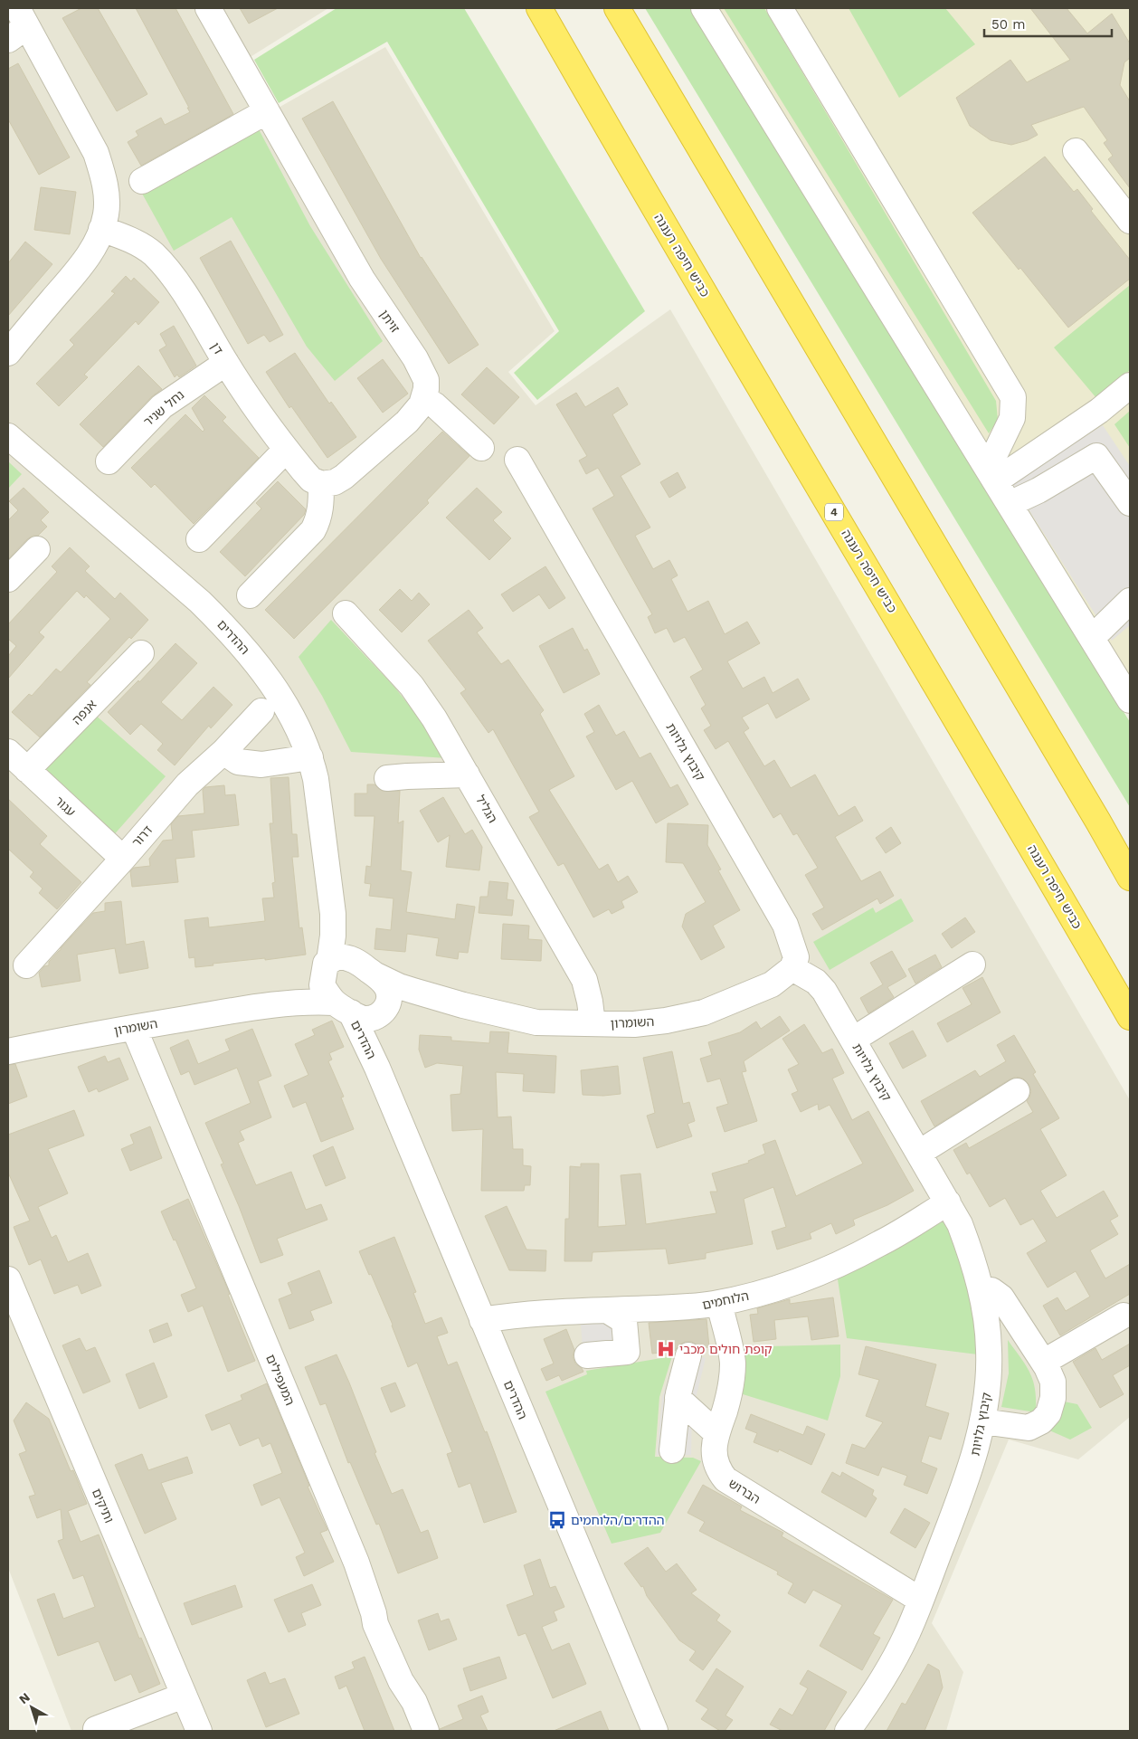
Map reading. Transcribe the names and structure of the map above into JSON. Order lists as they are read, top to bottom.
{
  "streets": {
    "highway": ["כביש חיפה רעננה", "4"],
    "street": [
      "זויתן",
      "דן",
      "נחל שניר",
      "ההדרים",
      "אנפה",
      "קיבוץ גלויות",
      "עגור",
      "הגליל",
      "דרור",
      "השומרון",
      "הלוחמים",
      "המעפילים",
      "הברוש",
      "ותיקים"
    ]
  },
  "crossings": [
    ["דן", "נחל שניר"],
    ["ההדרים", "השומרון"],
    ["ההדרים", "הלוחמים"],
    ["אנפה", "עגור"],
    ["קיבוץ גלויות", "השומרון"],
    ["קיבוץ גלויות", "הלוחמים"],
    ["קיבוץ גלויות", "הברוש"],
    ["עגור", "דרור"],
    ["הגליל", "השומרון"],
    ["השומרון", "המעפילים"],
    ["הלוחמים", "הברוש"]
  ],
  "places": {
    "hospital": ["קופת חולים מכבי"],
    "bus stop": ["ההדרים/הלוחמים"]
  },
  "scale_bar": "50 m",
  "north": "top left"
}
